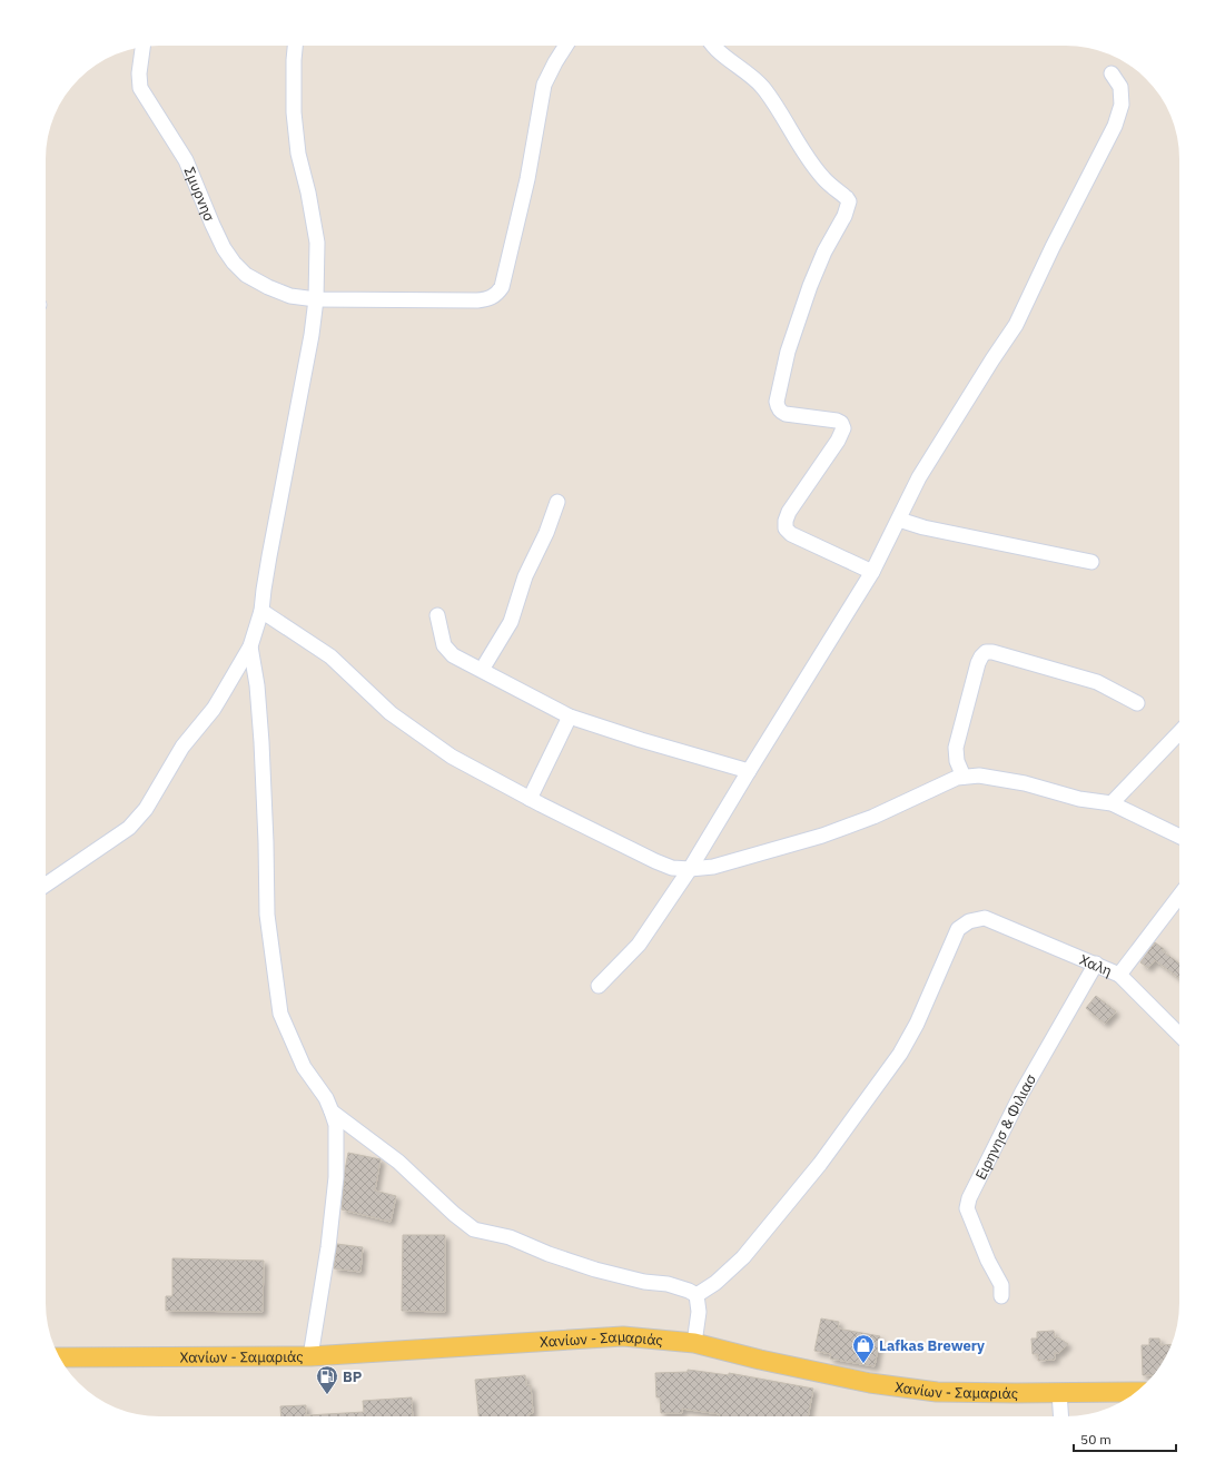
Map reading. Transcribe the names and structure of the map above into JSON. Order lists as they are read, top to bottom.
{
  "streets": {
    "main road": ["Χανίων - Σαμαριάς"],
    "street": ["Σμυρνησ", "Χαλη", "Ειρηνησ & Φιλιασ"]
  },
  "crossings": [
    ["Χαλη", "Ειρηνησ & Φιλιασ"]
  ],
  "places": {
    "shop": ["Lafkas Brewery"],
    "fuel station": ["BP"]
  },
  "scale_bar": "50 m"
}
